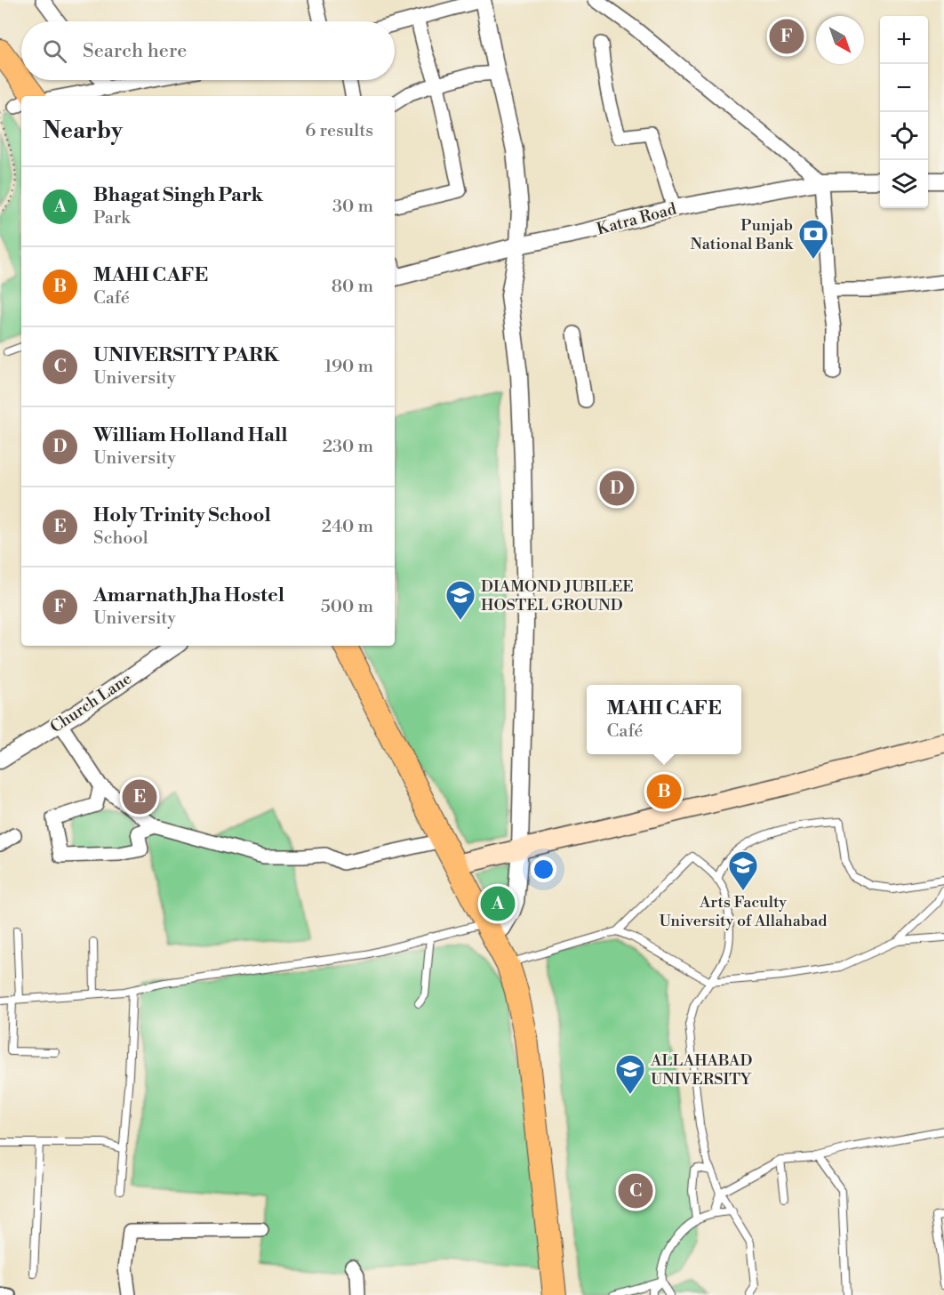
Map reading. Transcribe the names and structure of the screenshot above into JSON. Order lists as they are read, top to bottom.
{
  "streets": {
    "street": ["Katra Road", "Church Lane"]
  },
  "places": {
    "bank": ["Punjab National Bank"],
    "school or university": ["DIAMOND JUBILEE HOSTEL GROUND", "Arts Faculty University of Allahabad", "ALLAHABAD UNIVERSITY"]
  },
  "north": "bottom right",
  "page": {
    "map_buttons": ["+", "−"],
    "pins": [
      "F",
      "D",
      "B",
      "E",
      "A",
      "C"
    ],
    "search": "Search here",
    "heading": ["Nearby", "6 results"],
    "list": [
      {
        "mark": "A",
        "name": "Bhagat Singh Park",
        "note": "Park",
        "value": "30 m"
      },
      {
        "mark": "B",
        "name": "MAHI CAFE",
        "note": "Café",
        "value": "80 m"
      },
      {
        "mark": "C",
        "name": "UNIVERSITY PARK",
        "note": "University",
        "value": "190 m"
      },
      {
        "mark": "D",
        "name": "William Holland Hall",
        "note": "University",
        "value": "230 m"
      },
      {
        "mark": "E",
        "name": "Holy Trinity School",
        "note": "School",
        "value": "240 m"
      },
      {
        "mark": "F",
        "name": "Amarnath Jha Hostel",
        "note": "University",
        "value": "500 m"
      }
    ],
    "popup": ["MAHI CAFE", "Café"]
  }
}
